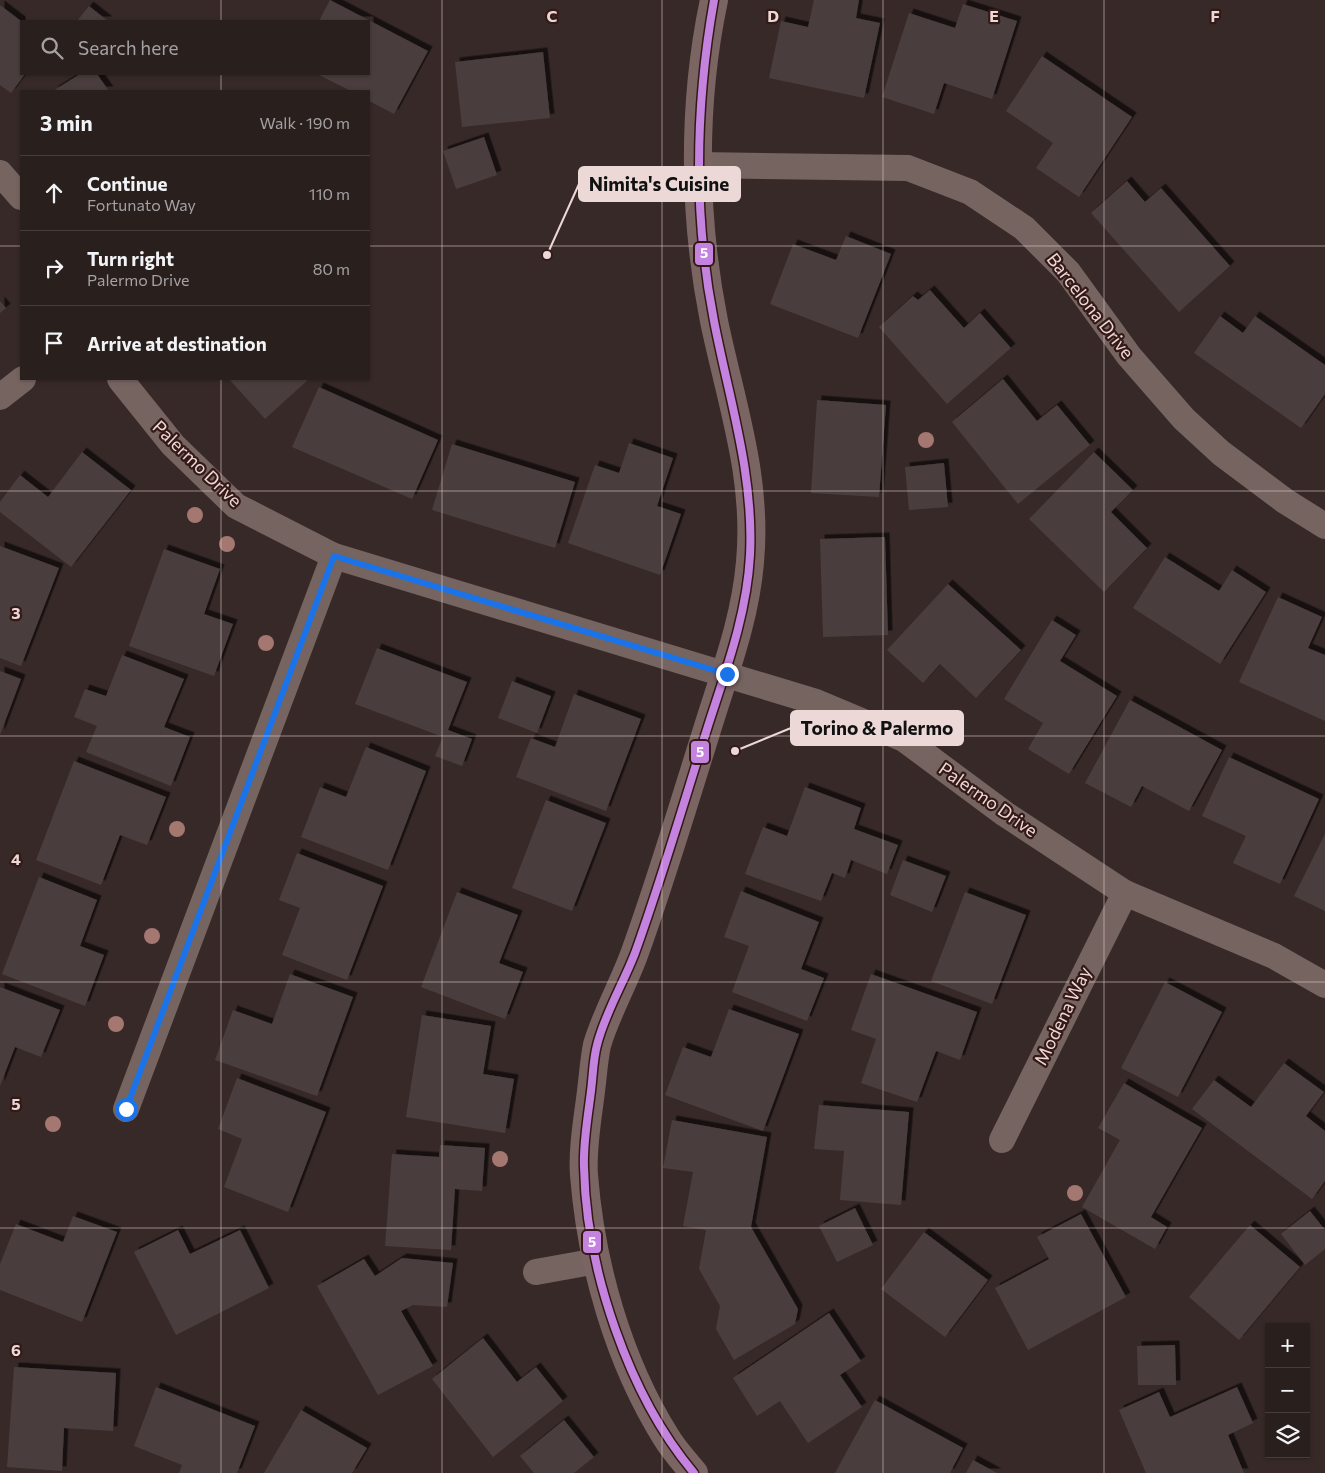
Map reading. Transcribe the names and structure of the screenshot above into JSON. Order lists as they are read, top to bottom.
{
  "streets": {
    "street": ["Barcelona Drive", "Palermo Drive", "Modena Way"]
  },
  "crossings": [
    ["Palermo Drive", "Modena Way"]
  ],
  "places": ["Nimita's Cuisine", "Torino & Palermo"],
  "lines": ["transit line 5"],
  "page": {
    "search": "Search here",
    "heading": ["3 min", "Walk · 190 m"],
    "list": [
      ["Continue", "Fortunato Way", "110 m"],
      ["Turn right", "Palermo Drive", "80 m"],
      "Arrive at destination"
    ],
    "map_buttons": ["+", "−"]
  },
  "grid": {
    "columns": [
      "C",
      "D",
      "E",
      "F"
    ],
    "rows": [
      "3",
      "4",
      "5",
      "6"
    ]
  }
}
